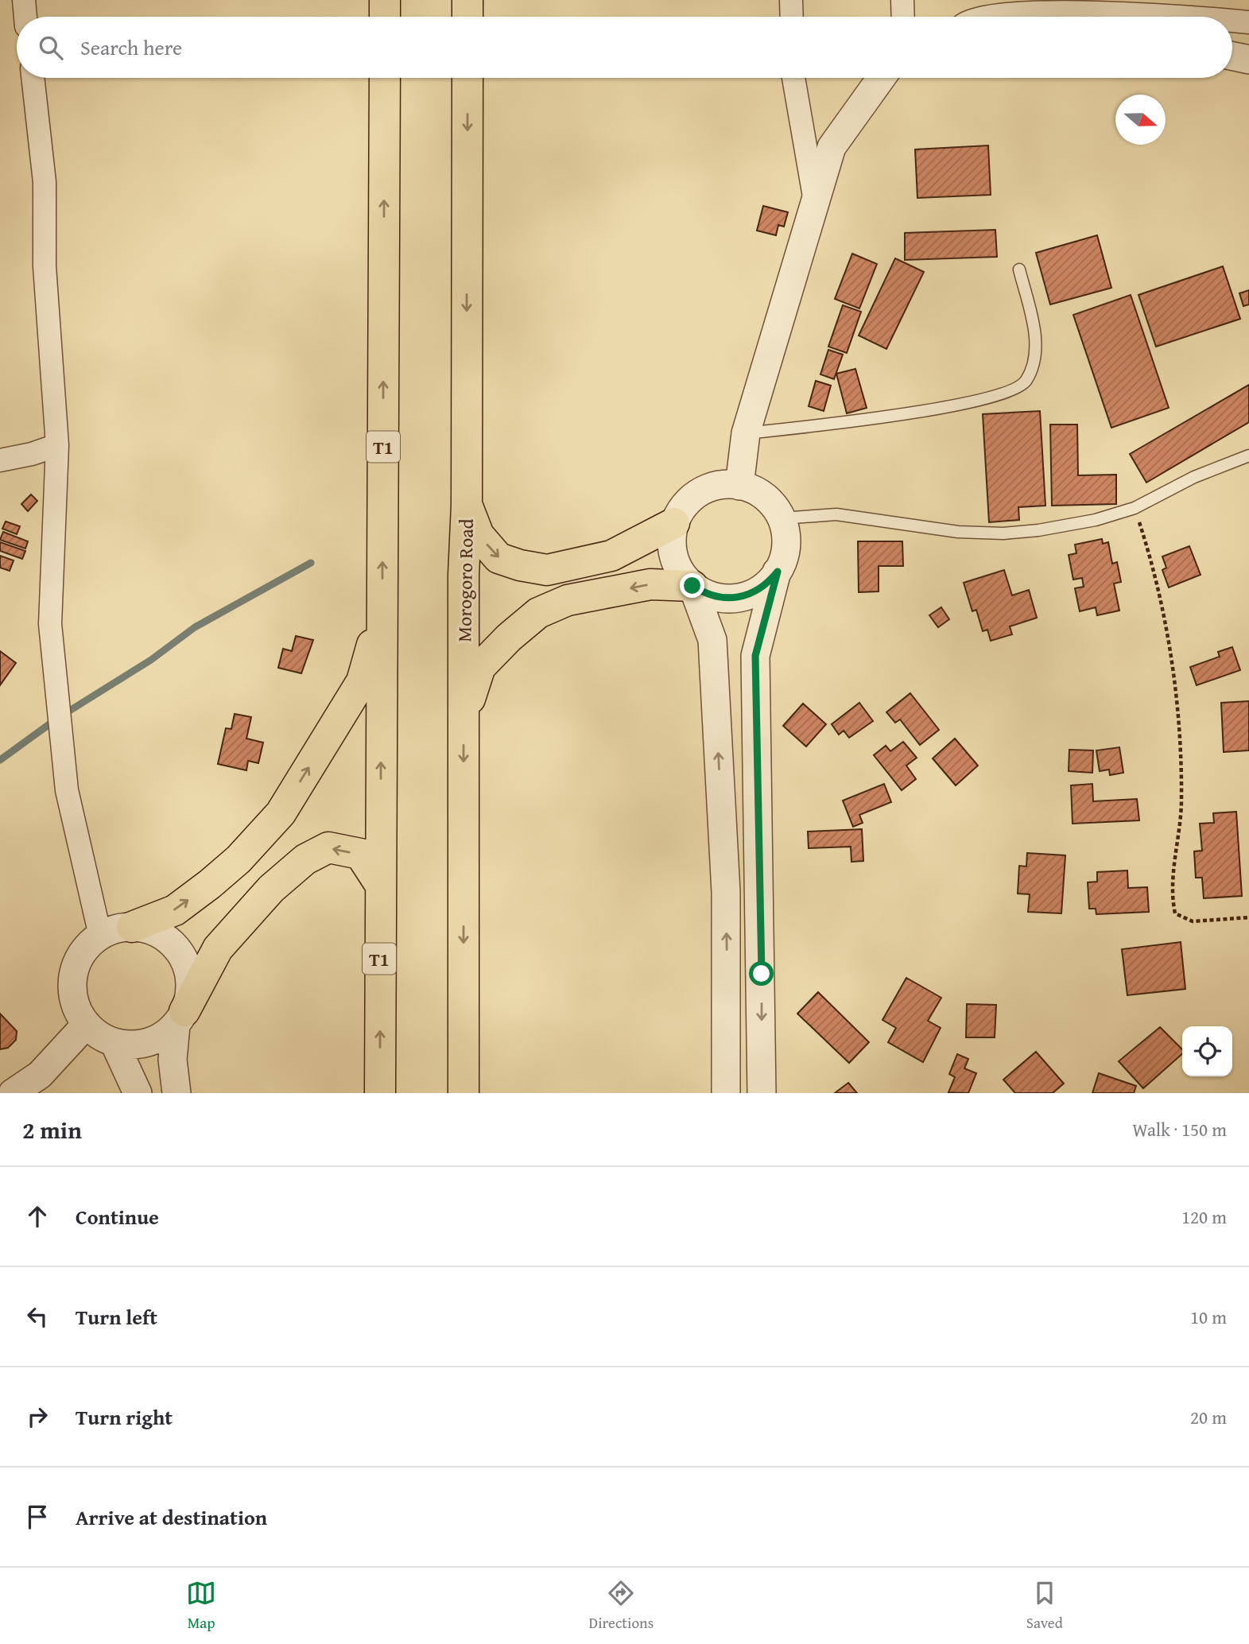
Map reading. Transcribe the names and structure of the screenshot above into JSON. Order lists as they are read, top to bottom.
{
  "streets": {
    "highway": ["T1", "Morogoro Road"]
  },
  "north": "right",
  "page": {
    "search": "Search here",
    "heading": ["2 min", "Walk · 150 m"],
    "list": [
      ["Continue", "120 m"],
      ["Turn left", "10 m"],
      ["Turn right", "20 m"],
      "Arrive at destination"
    ],
    "nav": ["Map", "Directions", "Saved"]
  }
}
